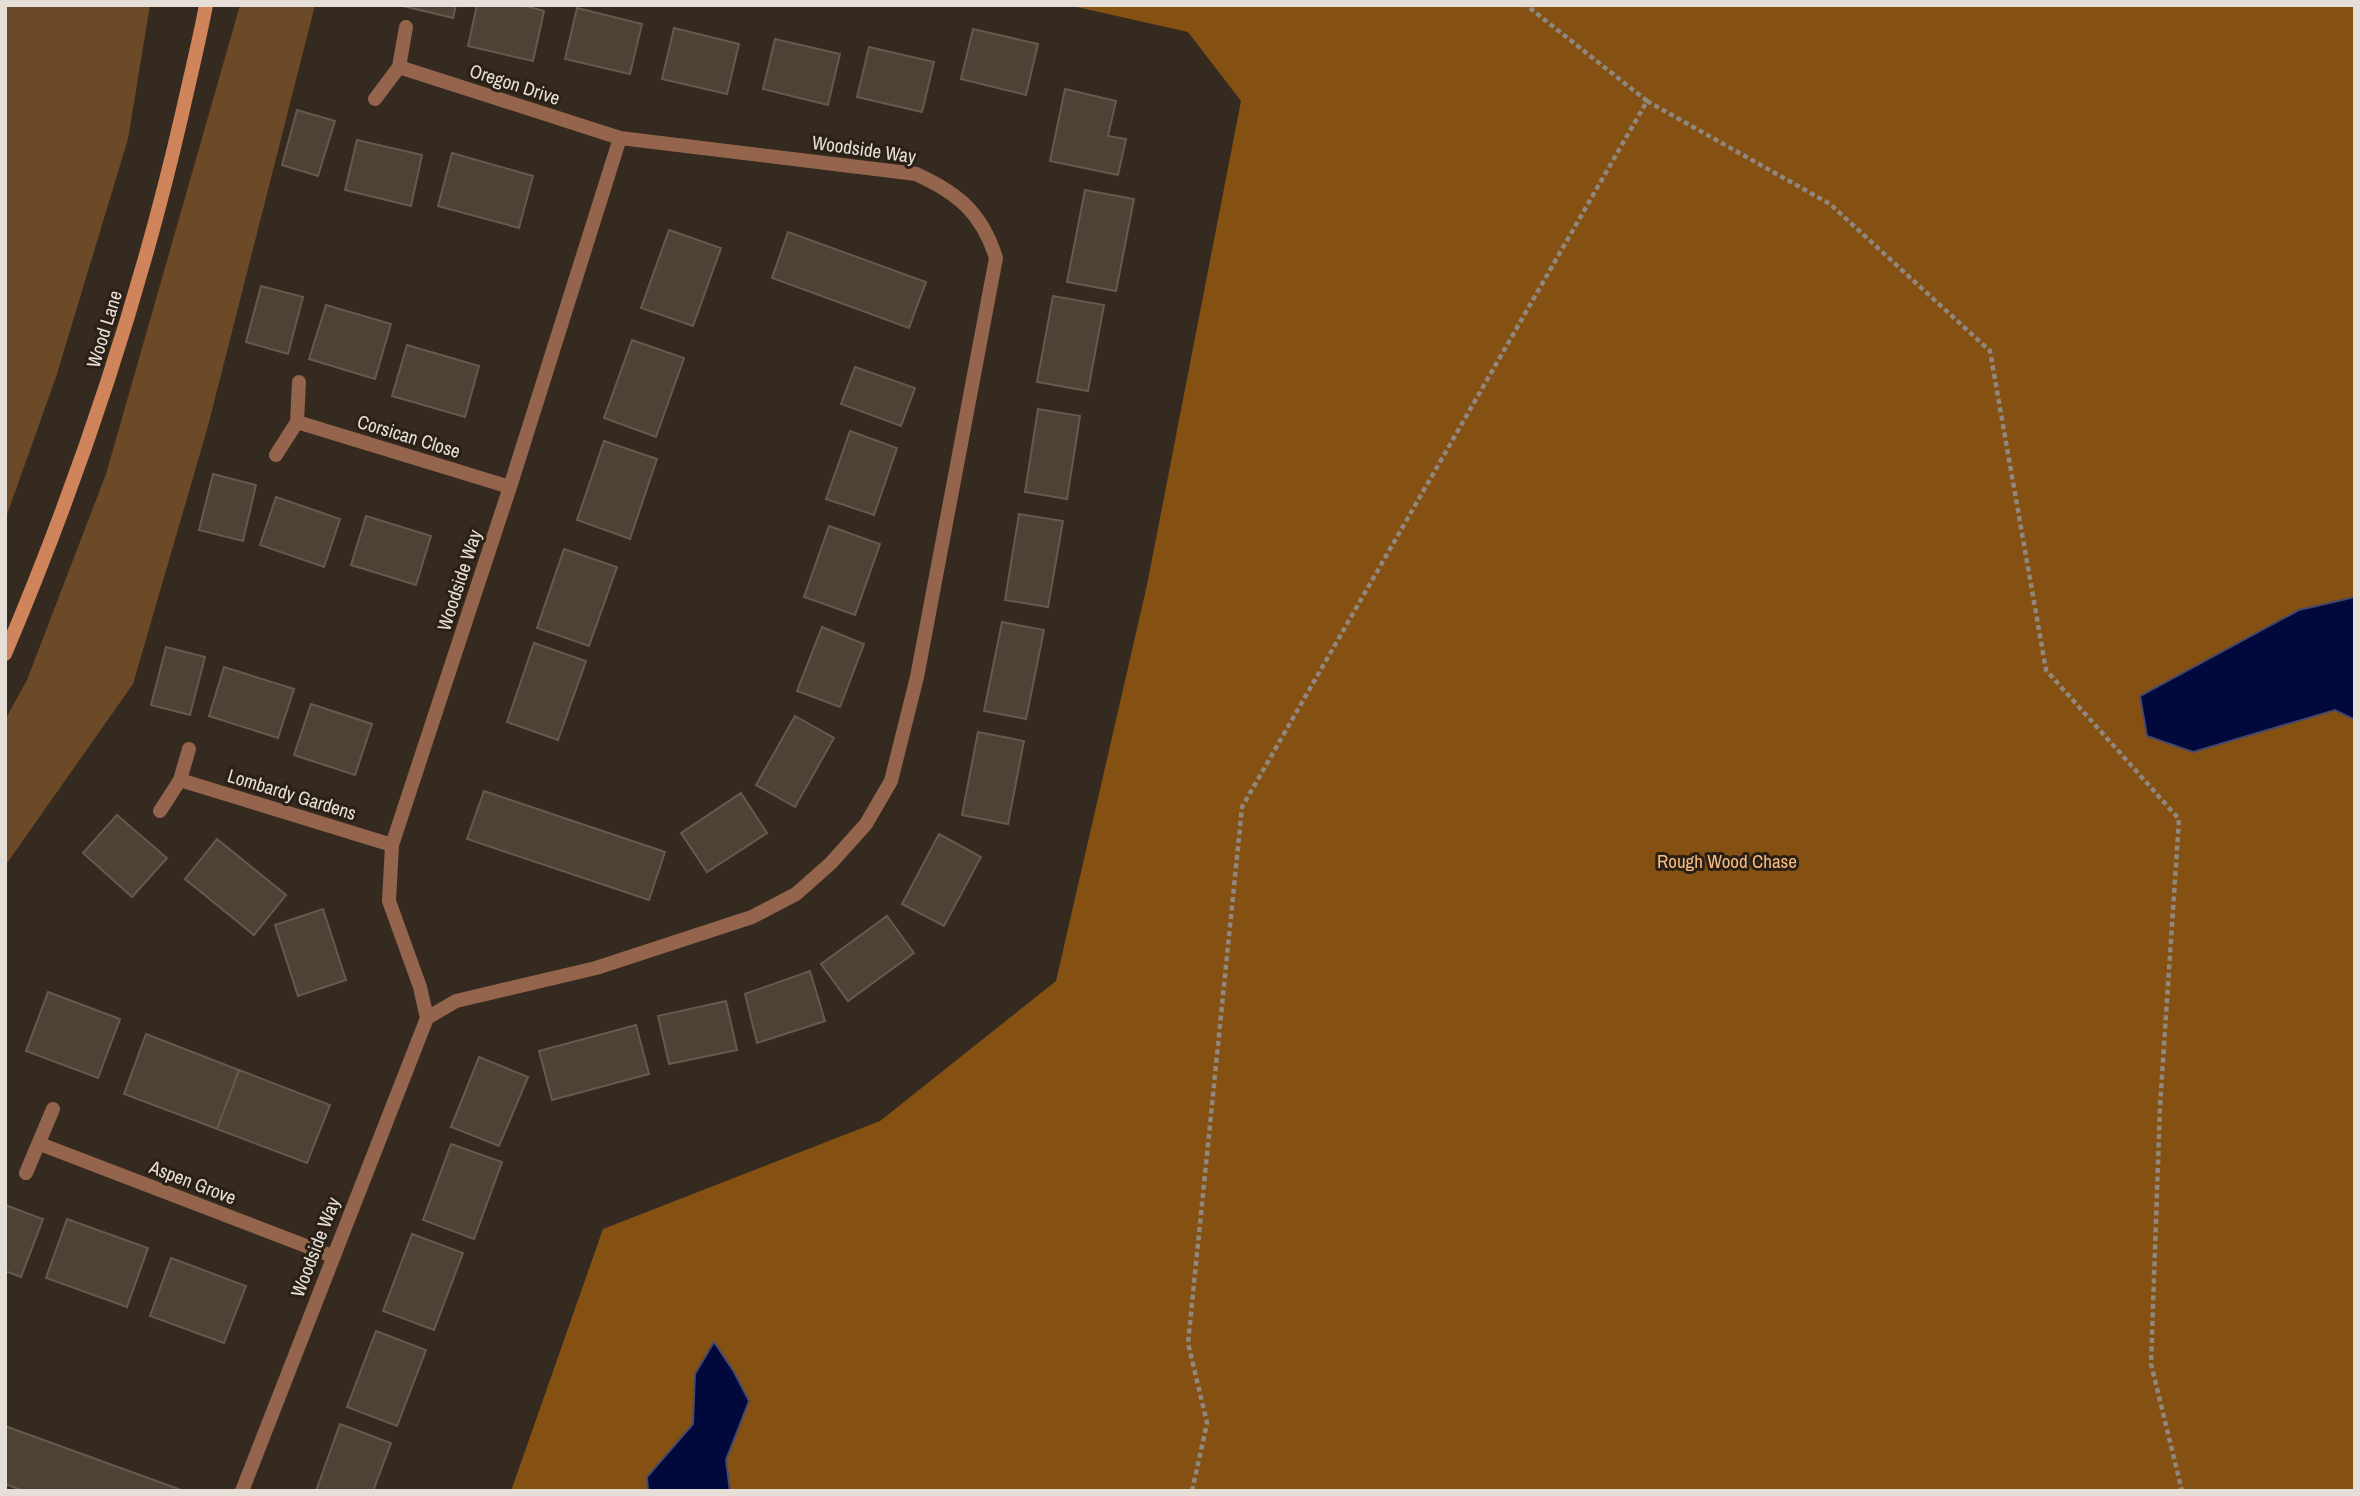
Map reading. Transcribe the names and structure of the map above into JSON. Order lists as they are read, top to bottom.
{
  "streets": {
    "street": [
      "Oregon Drive",
      "Woodside Way",
      "Wood Lane",
      "Corsican Close",
      "Lombardy Gardens",
      "Aspen Grove"
    ]
  },
  "crossings": [
    ["Oregon Drive", "Woodside Way"],
    ["Woodside Way", "Corsican Close"],
    ["Woodside Way", "Lombardy Gardens"],
    ["Woodside Way", "Aspen Grove"]
  ],
  "parks": ["Rough Wood Chase"]
}
